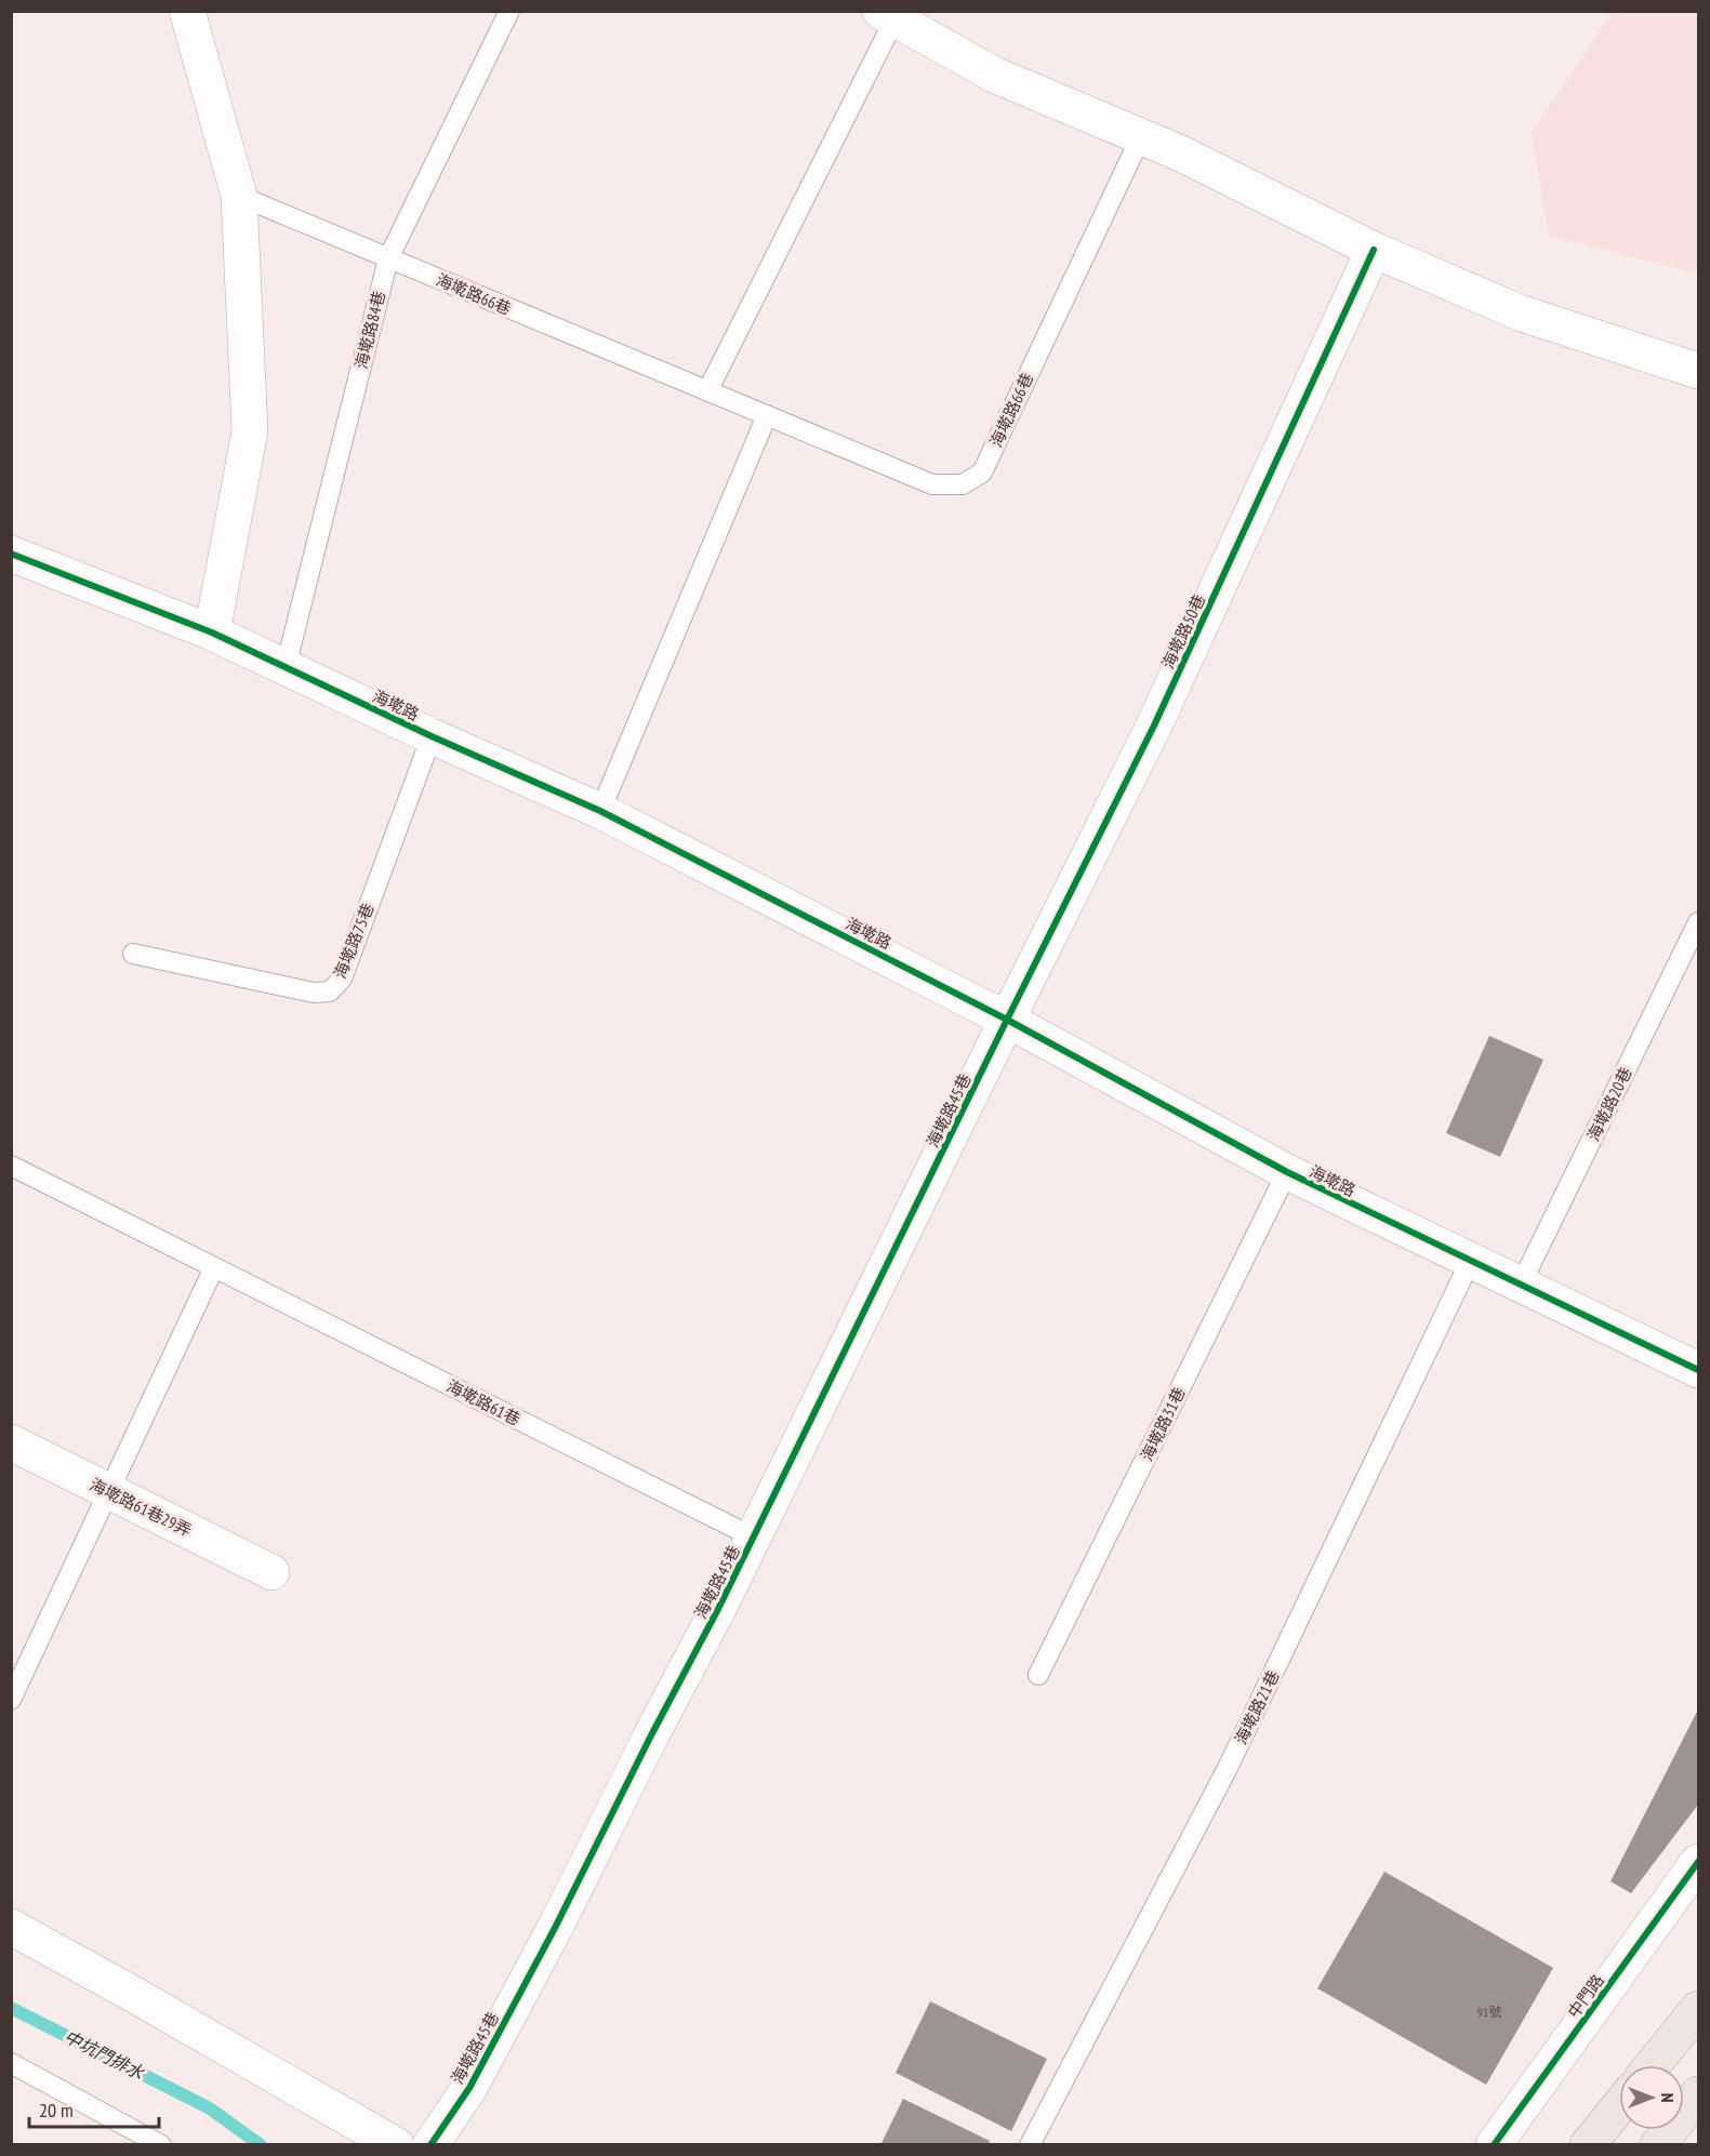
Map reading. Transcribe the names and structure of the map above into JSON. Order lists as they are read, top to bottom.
{
  "streets": {
    "street": [
      "海墘路50巷",
      "海墘路",
      "海墘路45巷",
      "海墘路61巷29弄",
      "中門路"
    ],
    "lane": [
      "海墘路66巷",
      "海墘路84巷",
      "海墘路75巷",
      "海墘路20巷",
      "海墘路61巷",
      "海墘路31巷",
      "海墘路21巷"
    ]
  },
  "crossings": [
    ["海墘路66巷", "海墘路84巷"],
    ["海墘路84巷", "海墘路"],
    ["海墘路50巷", "海墘路"],
    ["海墘路50巷", "海墘路45巷"],
    ["海墘路", "海墘路75巷"],
    ["海墘路", "海墘路20巷"],
    ["海墘路", "海墘路45巷"],
    ["海墘路", "海墘路31巷"],
    ["海墘路", "海墘路21巷"],
    ["海墘路45巷", "海墘路61巷"]
  ],
  "water": ["中坑門排水"],
  "house_numbers": ["91號"],
  "scale_bar": "20 m",
  "north": "right"
}
